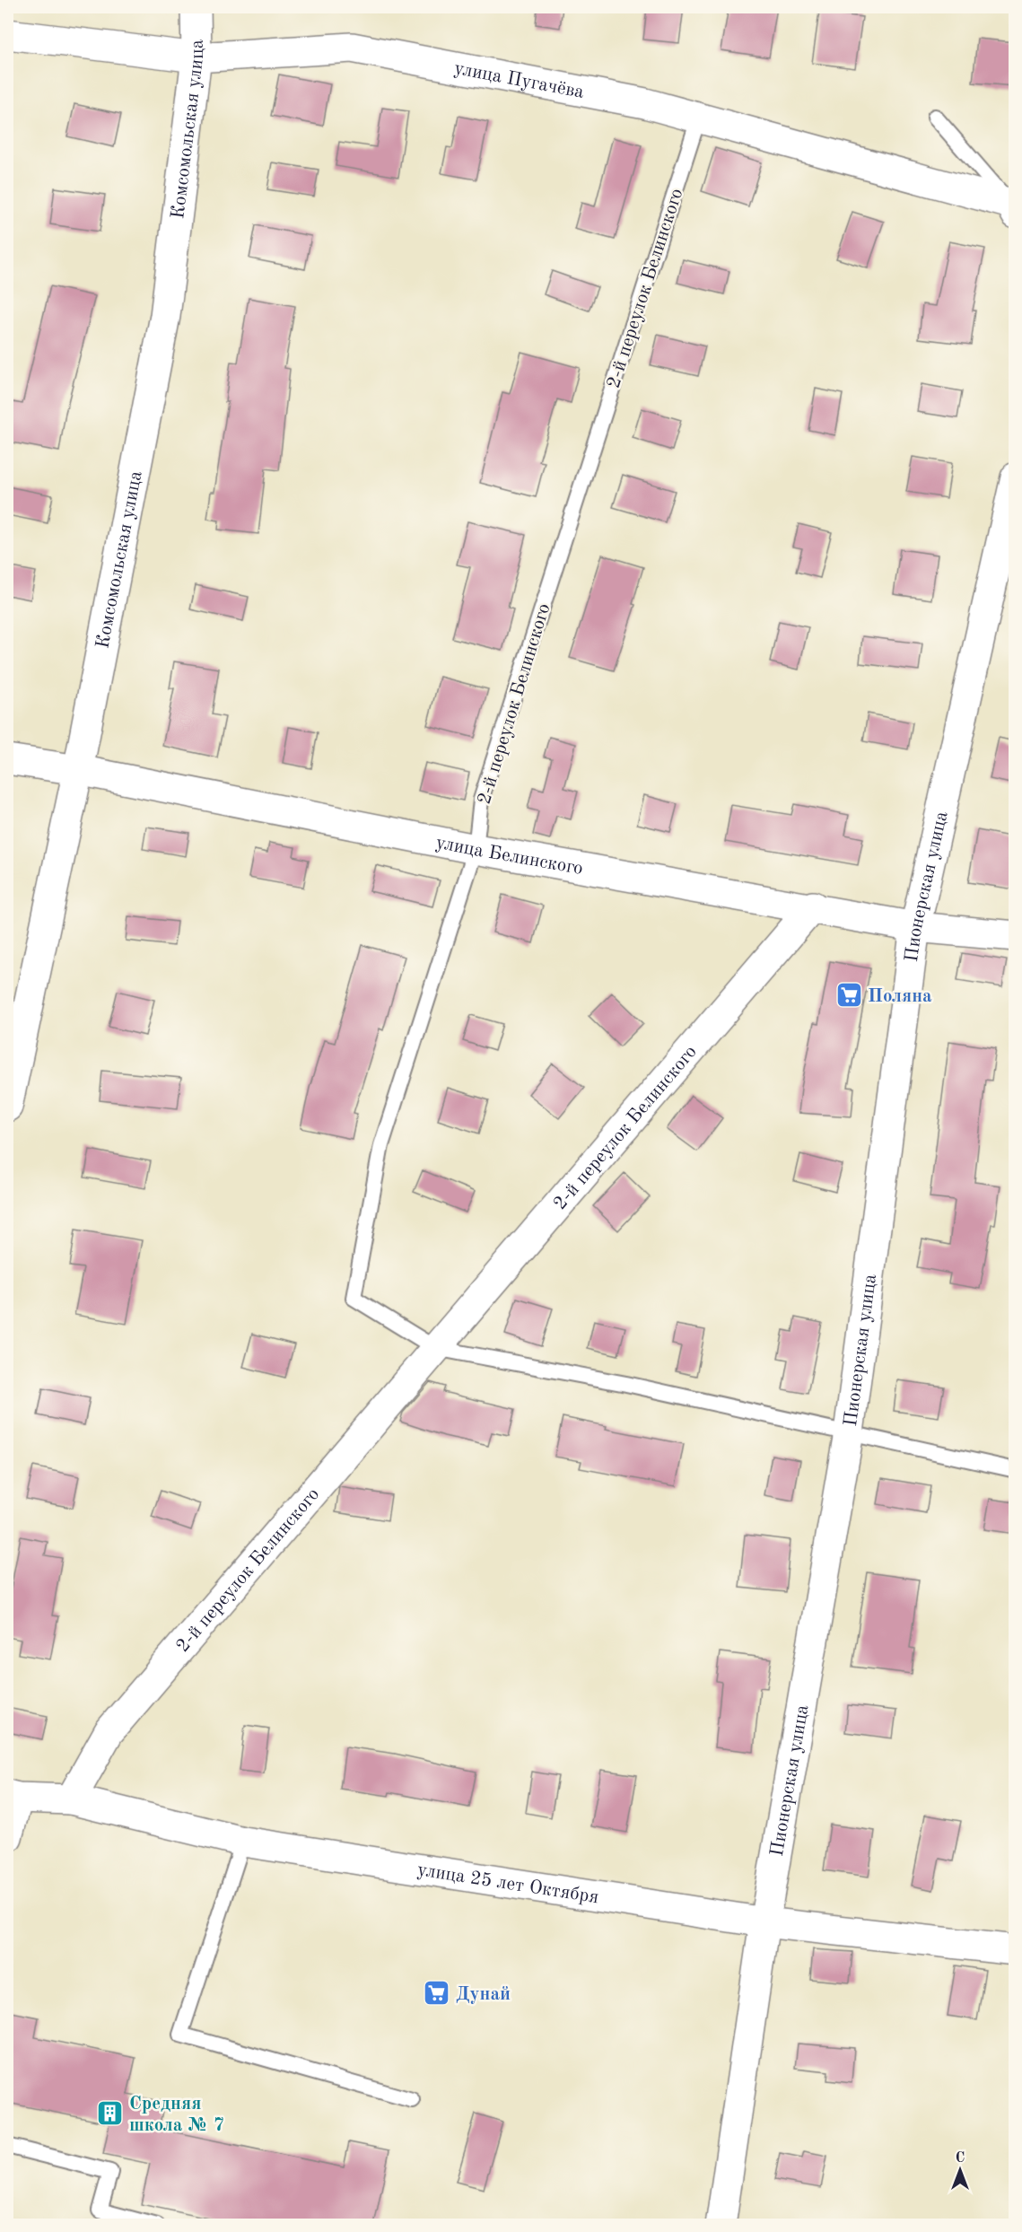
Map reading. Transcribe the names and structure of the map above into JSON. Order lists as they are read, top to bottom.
{
  "streets": {
    "street": [
      "улица Пугачёва",
      "Комсомольская улица",
      "2-й переулок Белинского",
      "улица Белинского",
      "Пионерская улица",
      "улица 25 лет Октября"
    ]
  },
  "crossings": [
    ["улица Пугачёва", "Комсомольская улица"],
    ["улица Пугачёва", "2-й переулок Белинского"],
    ["Комсомольская улица", "улица Белинского"],
    ["2-й переулок Белинского", "улица Белинского"],
    ["2-й переулок Белинского", "Пионерская улица"],
    ["2-й переулок Белинского", "улица 25 лет Октября"],
    ["улица Белинского", "Пионерская улица"],
    ["Пионерская улица", "улица 25 лет Октября"]
  ],
  "places": {
    "supermarket": ["Поляна", "Дунай"],
    "building": ["Средняя школа № 7"]
  },
  "north": "top"
}
